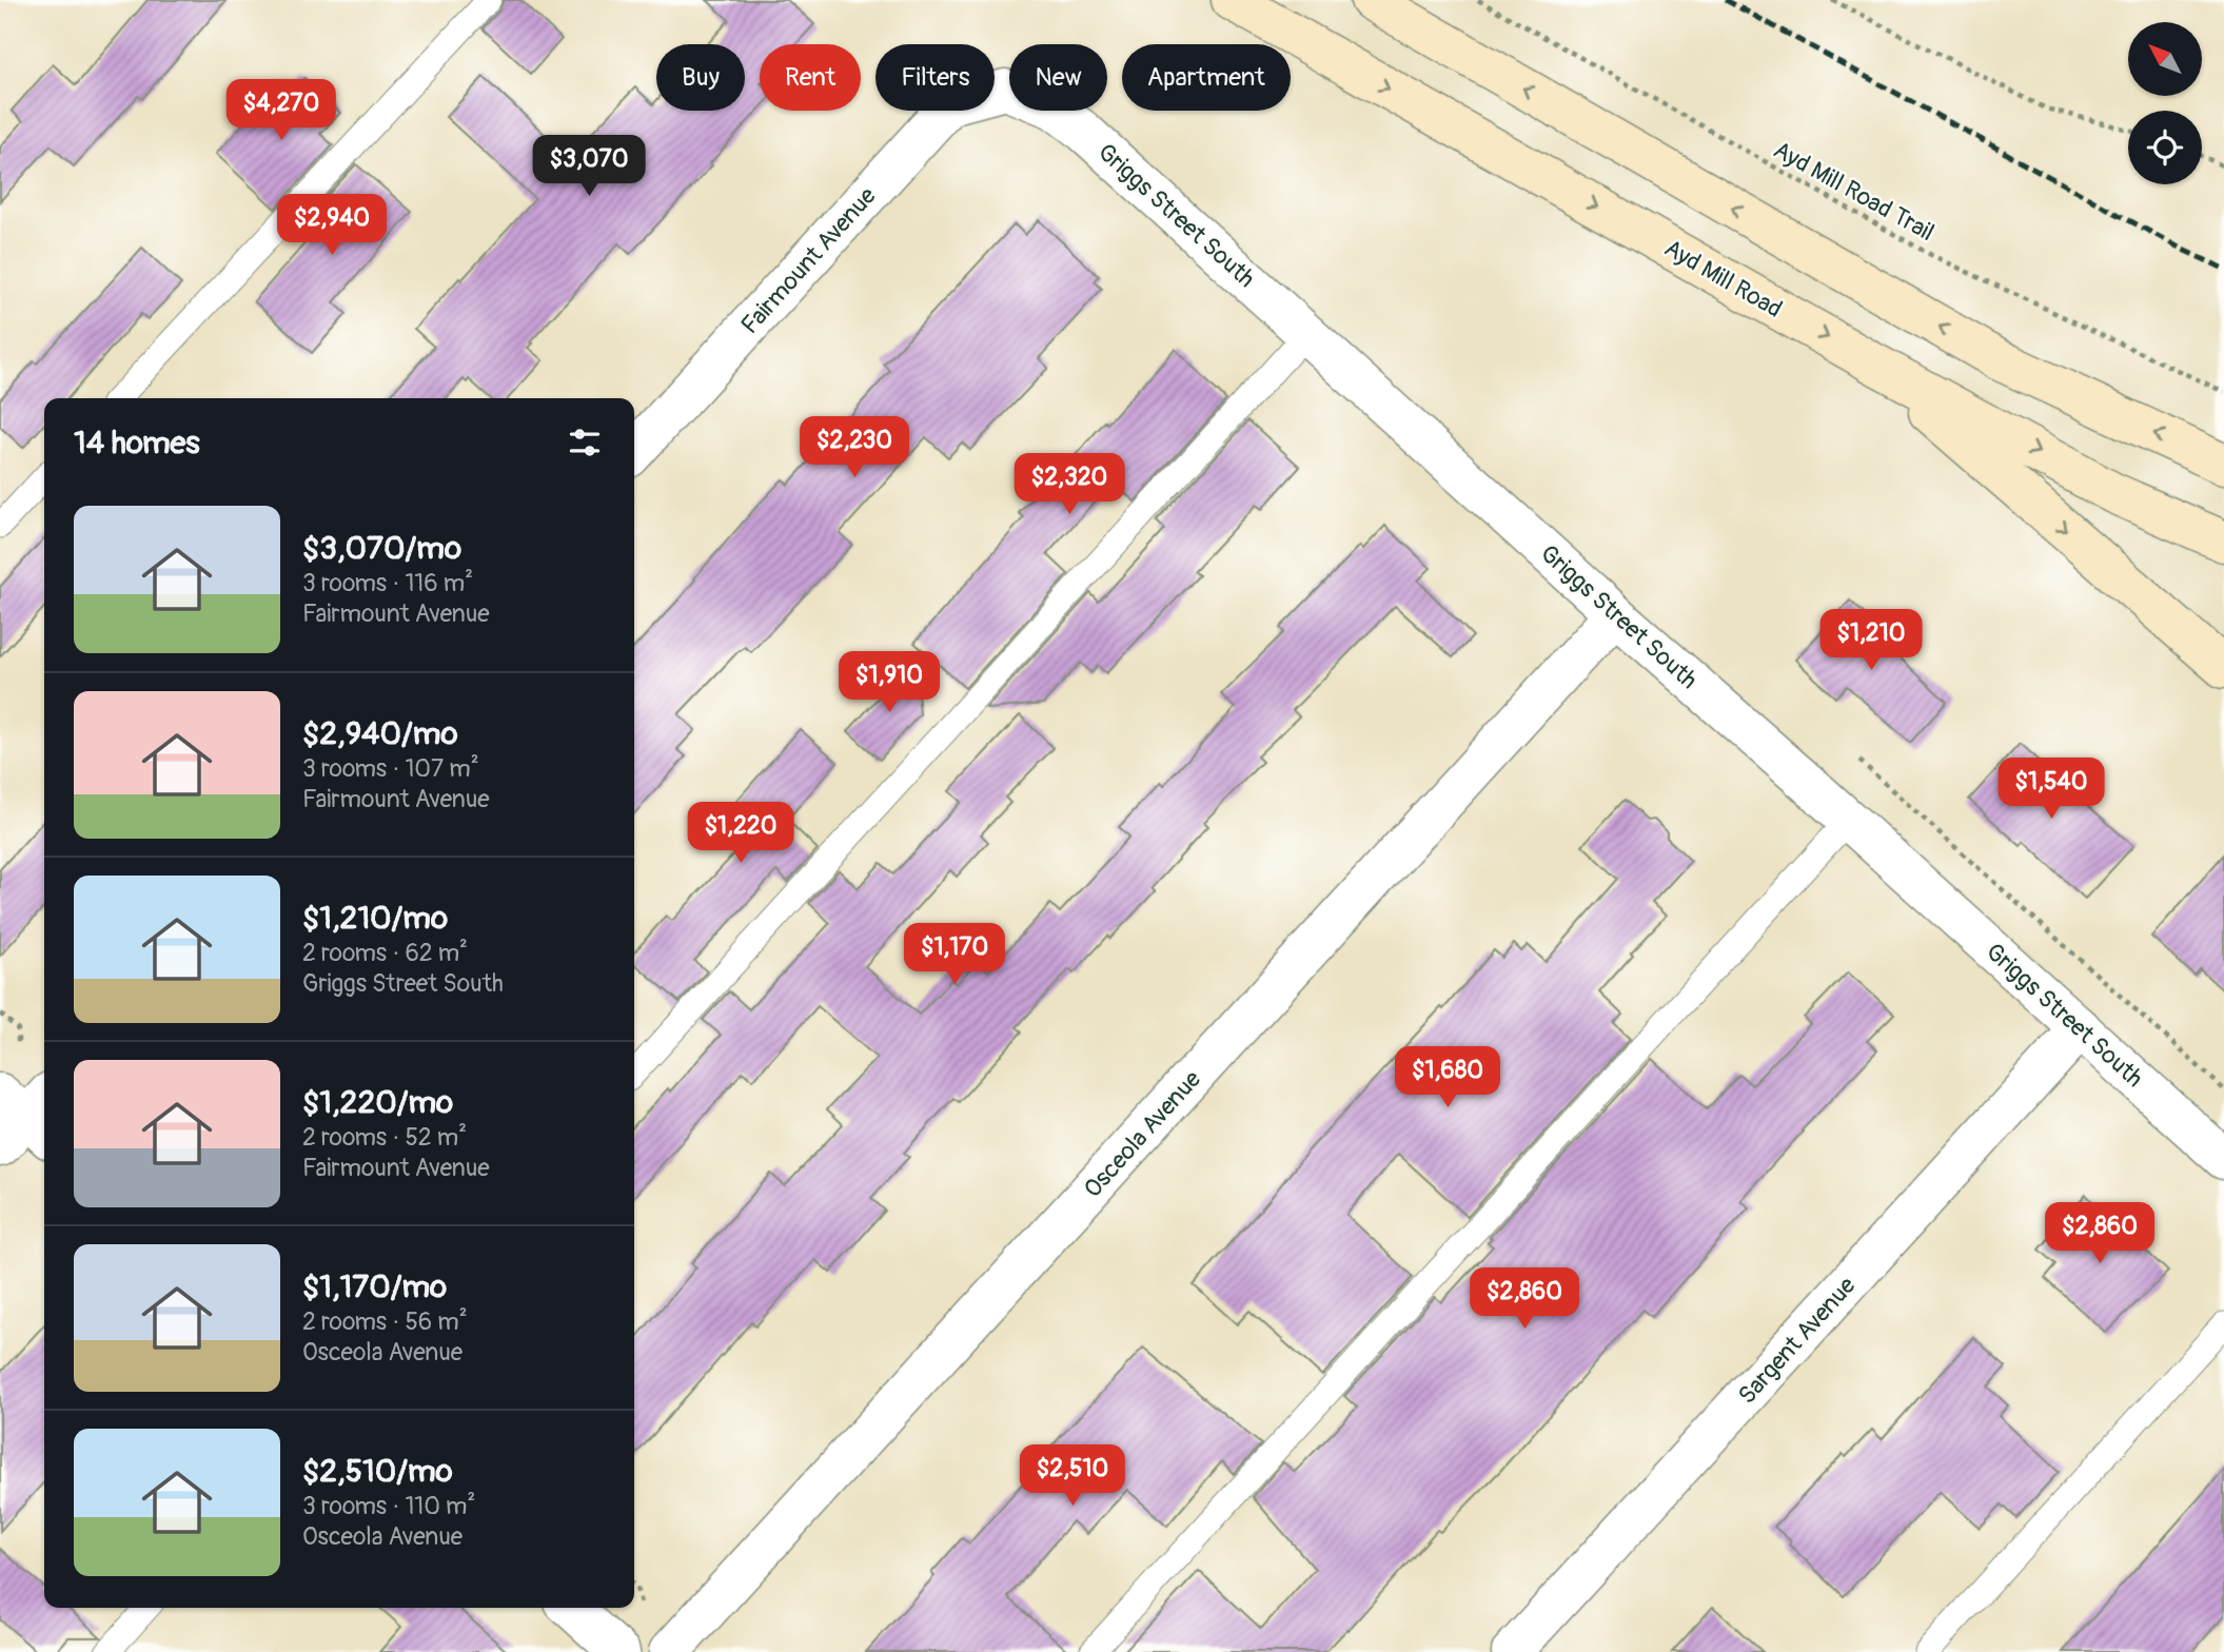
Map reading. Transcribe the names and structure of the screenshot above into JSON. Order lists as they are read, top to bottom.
{
  "streets": {
    "main road": ["Ayd Mill Road"],
    "street": [
      "Griggs Street South",
      "Fairmount Avenue",
      "Osceola Avenue",
      "Sargent Avenue"
    ],
    "path": ["Ayd Mill Road Trail"]
  },
  "crossings": [
    ["Griggs Street South", "Fairmount Avenue"],
    ["Griggs Street South", "Osceola Avenue"],
    ["Griggs Street South", "Sargent Avenue"]
  ],
  "north": "top left",
  "page": {
    "chip": [
      "Buy",
      "Rent",
      "Filters",
      "New",
      "Apartment"
    ],
    "price": [
      "$4,270",
      "$3,070",
      "$2,940",
      "$2,230",
      "$2,320",
      "$1,210",
      "$1,910",
      "$1,540",
      "$1,220",
      "$1,170",
      "$1,680",
      "$2,860",
      "$2,860",
      "$2,510"
    ],
    "heading": "14 homes",
    "list": [
      {
        "name": "$3,070/mo",
        "note": "3 rooms · 116 m² · Fairmount Avenue"
      },
      {
        "name": "$2,940/mo",
        "note": "3 rooms · 107 m² · Fairmount Avenue"
      },
      {
        "name": "$1,210/mo",
        "note": "2 rooms · 62 m² · Griggs Street South"
      },
      {
        "name": "$1,220/mo",
        "note": "2 rooms · 52 m² · Fairmount Avenue"
      },
      {
        "name": "$1,170/mo",
        "note": "2 rooms · 56 m² · Osceola Avenue"
      },
      {
        "name": "$2,510/mo",
        "note": "3 rooms · 110 m² · Osceola Avenue"
      }
    ]
  }
}
